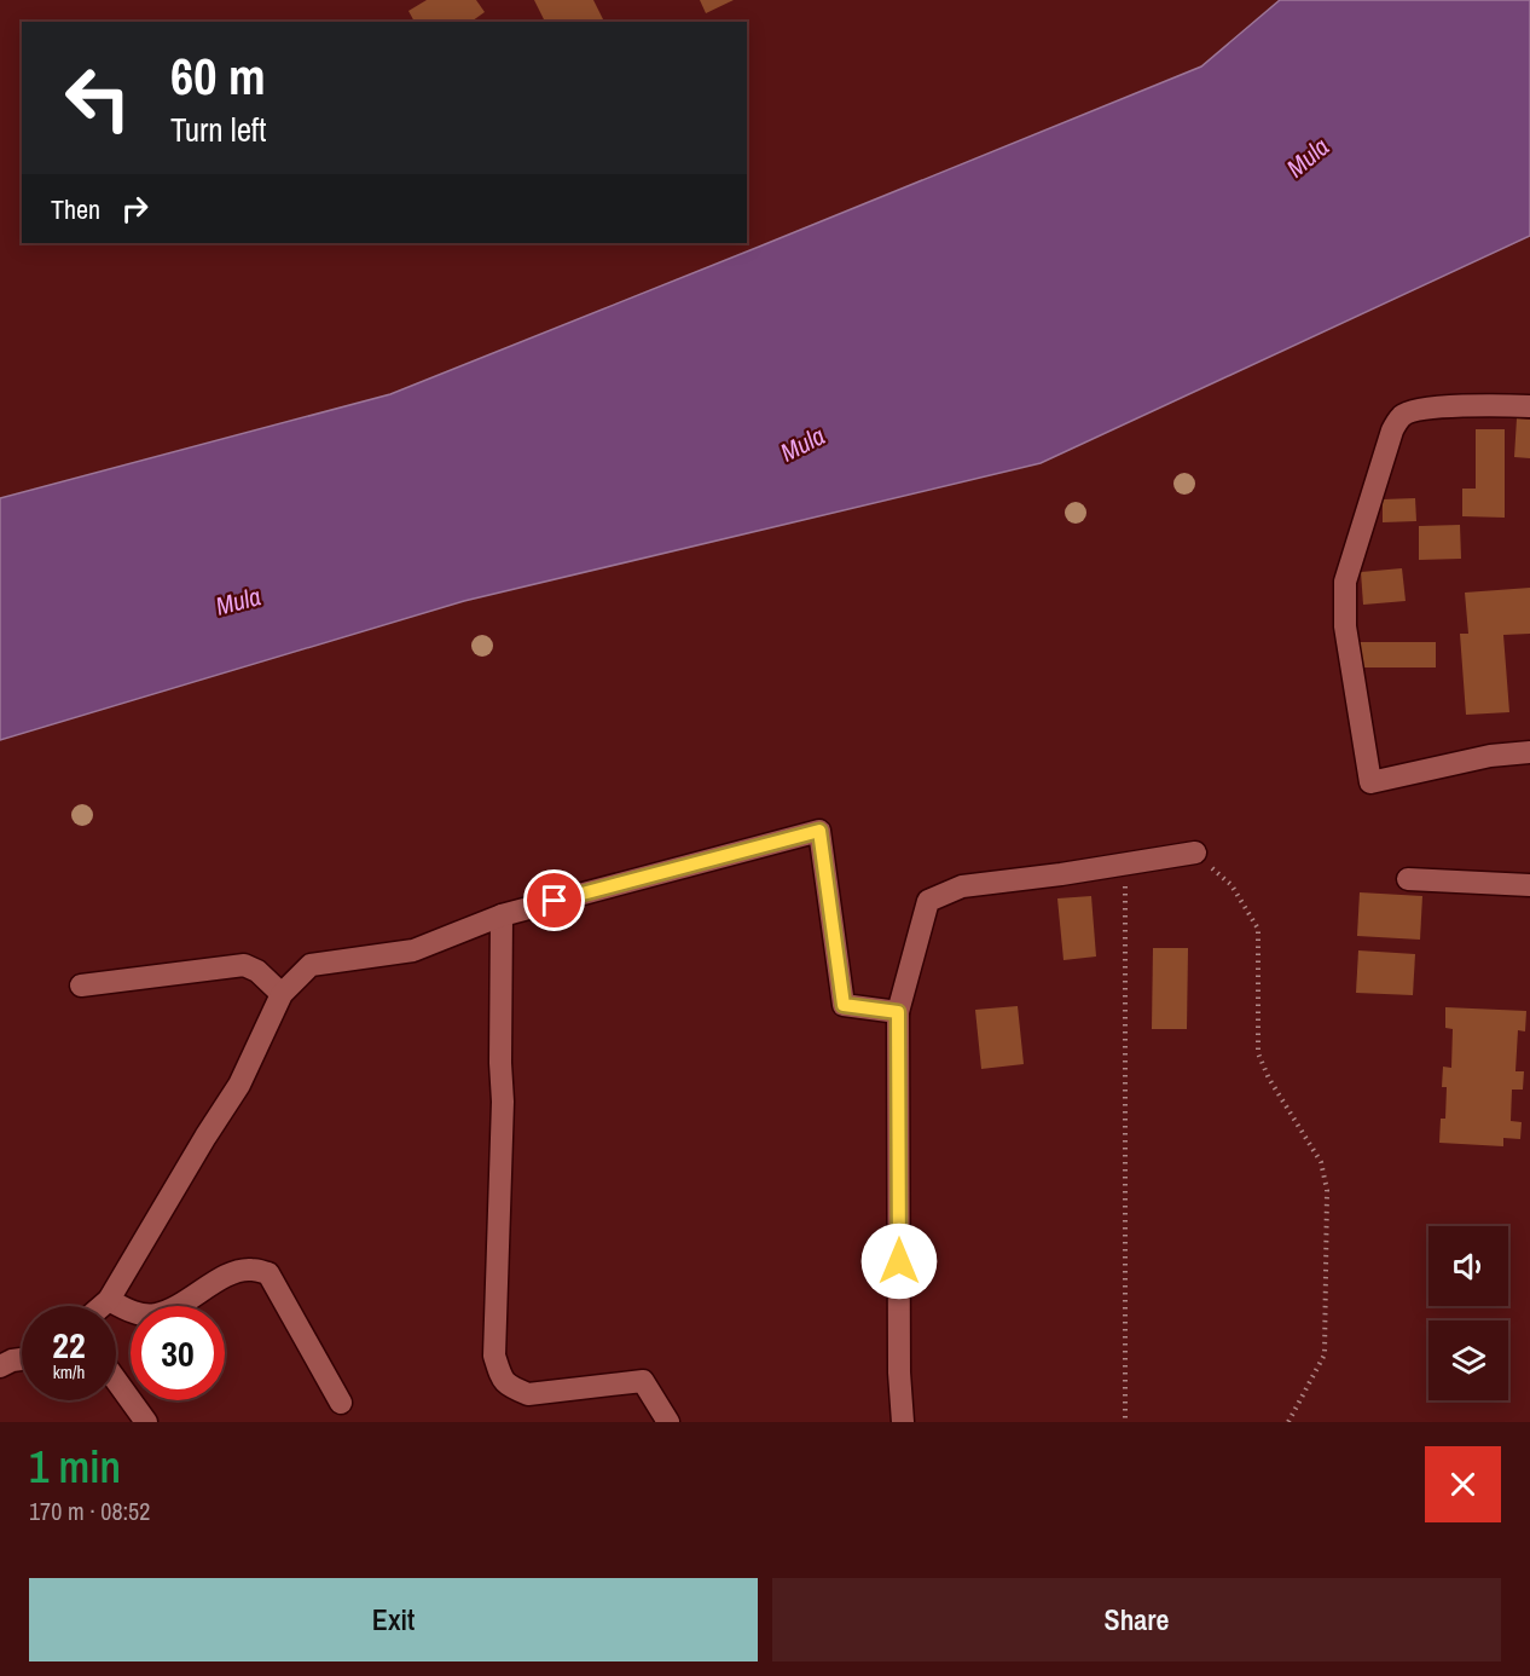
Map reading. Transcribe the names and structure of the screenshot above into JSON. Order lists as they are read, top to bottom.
{
  "water": ["Mula"],
  "page": {
    "turn": ["60 m", "Turn left"],
    "then": "Then",
    "speed": "22 km/h",
    "limit": "30",
    "heading": ["1 min", "170 m · 08:52"],
    "buttons": ["Exit", "Share"]
  }
}
